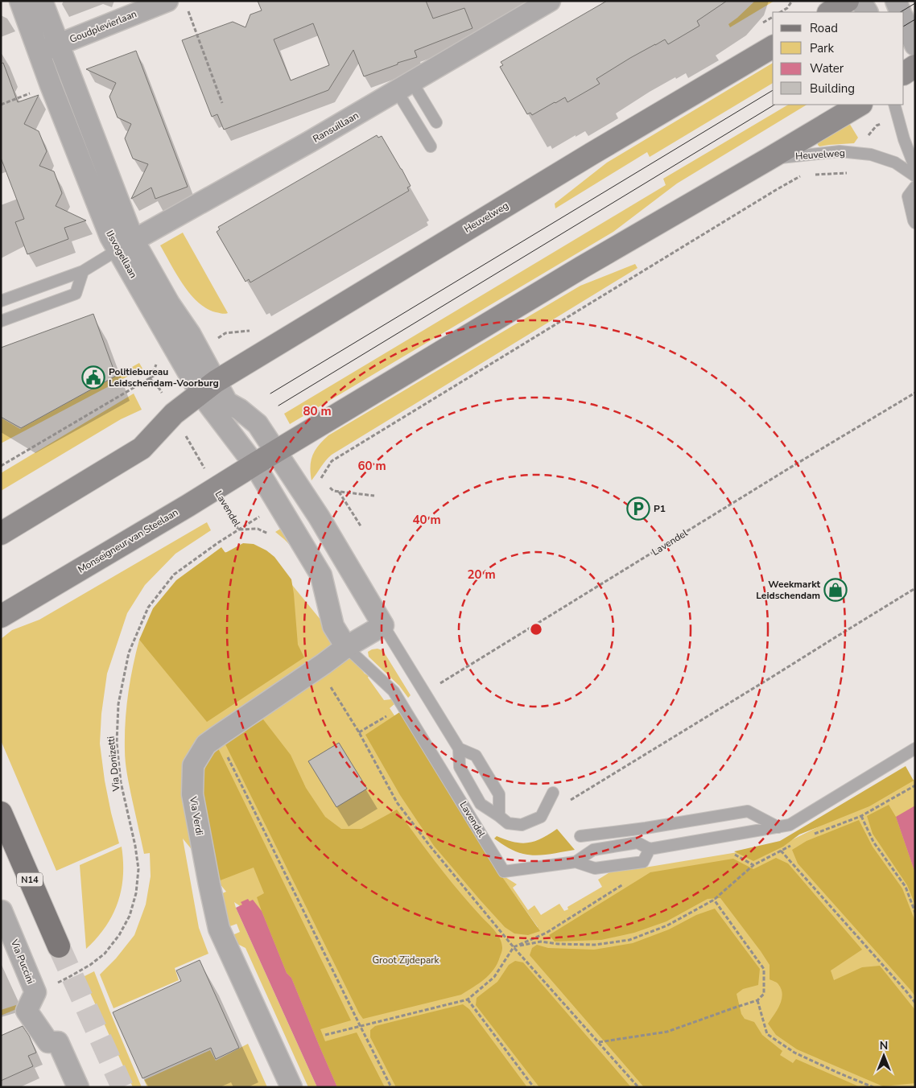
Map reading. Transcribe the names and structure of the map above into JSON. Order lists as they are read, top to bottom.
{
  "streets": {
    "main road": ["Heuvelweg", "Monseigneur van Steelaan", "N14"],
    "street": [
      "Goudplevierlaan",
      "Ransuillaan",
      "IJsvogellaan",
      "Lavendel",
      "Via Verdi",
      "Via Puccini"
    ],
    "path": ["Via Donizetti"]
  },
  "crossings": [
    ["Goudplevierlaan", "IJsvogellaan"],
    ["Ransuillaan", "IJsvogellaan"],
    ["Heuvelweg", "IJsvogellaan"],
    ["Heuvelweg", "Lavendel"],
    ["Heuvelweg", "Monseigneur van Steelaan"],
    ["IJsvogellaan", "Lavendel"],
    ["IJsvogellaan", "Monseigneur van Steelaan"],
    ["Lavendel", "Monseigneur van Steelaan"],
    ["Lavendel", "Via Verdi"],
    ["Via Donizetti", "Via Puccini"]
  ],
  "parks": ["Groot Zijdepark"],
  "places": {
    "public building": ["Politiebureau Leidschendam-Voorburg"],
    "parking": ["P1"],
    "shop": ["Weekmarkt Leidschendam"]
  },
  "legend": [
    "Road",
    "Park",
    "Water",
    "Building"
  ],
  "north": "top",
  "rings": [
    "80 m",
    "60 m",
    "40 m",
    "20 m"
  ]
}
